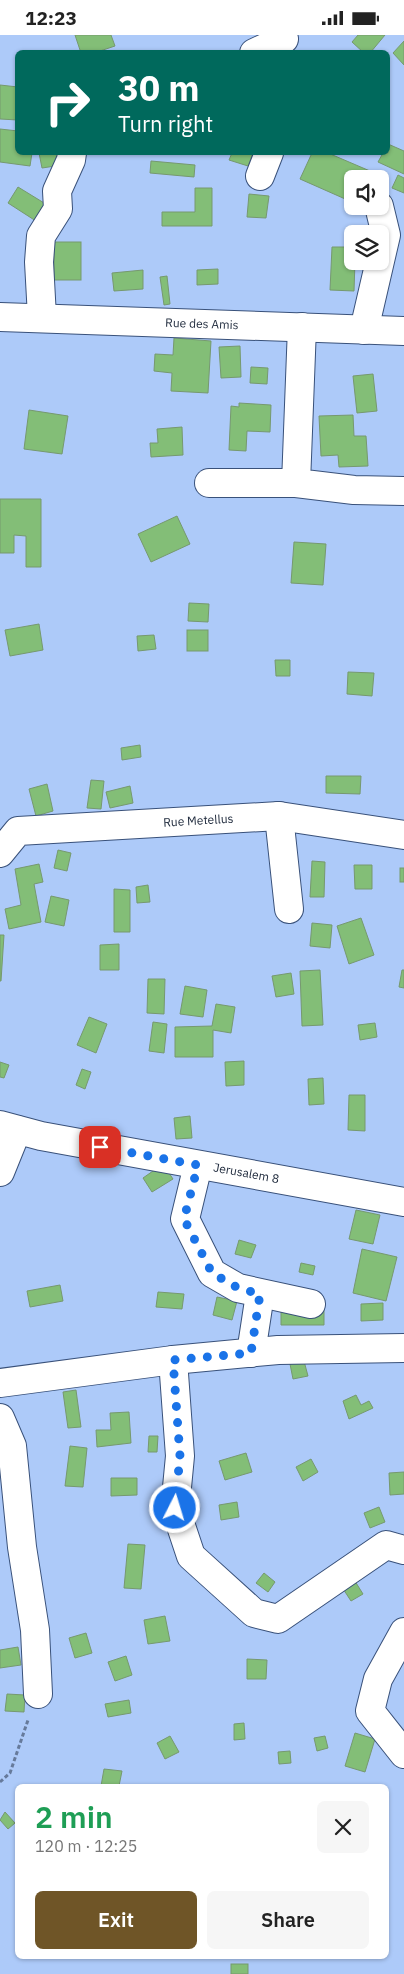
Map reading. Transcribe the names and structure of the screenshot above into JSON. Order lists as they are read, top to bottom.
{
  "streets": {
    "street": ["Rue des Amis", "Rue Metellus", "Jerusalem 8"]
  },
  "page": {
    "status": "12:23",
    "turn": ["30 m", "Turn right"],
    "heading": ["2 min", "120 m · 12:25"],
    "buttons": ["Exit", "Share"]
  }
}
